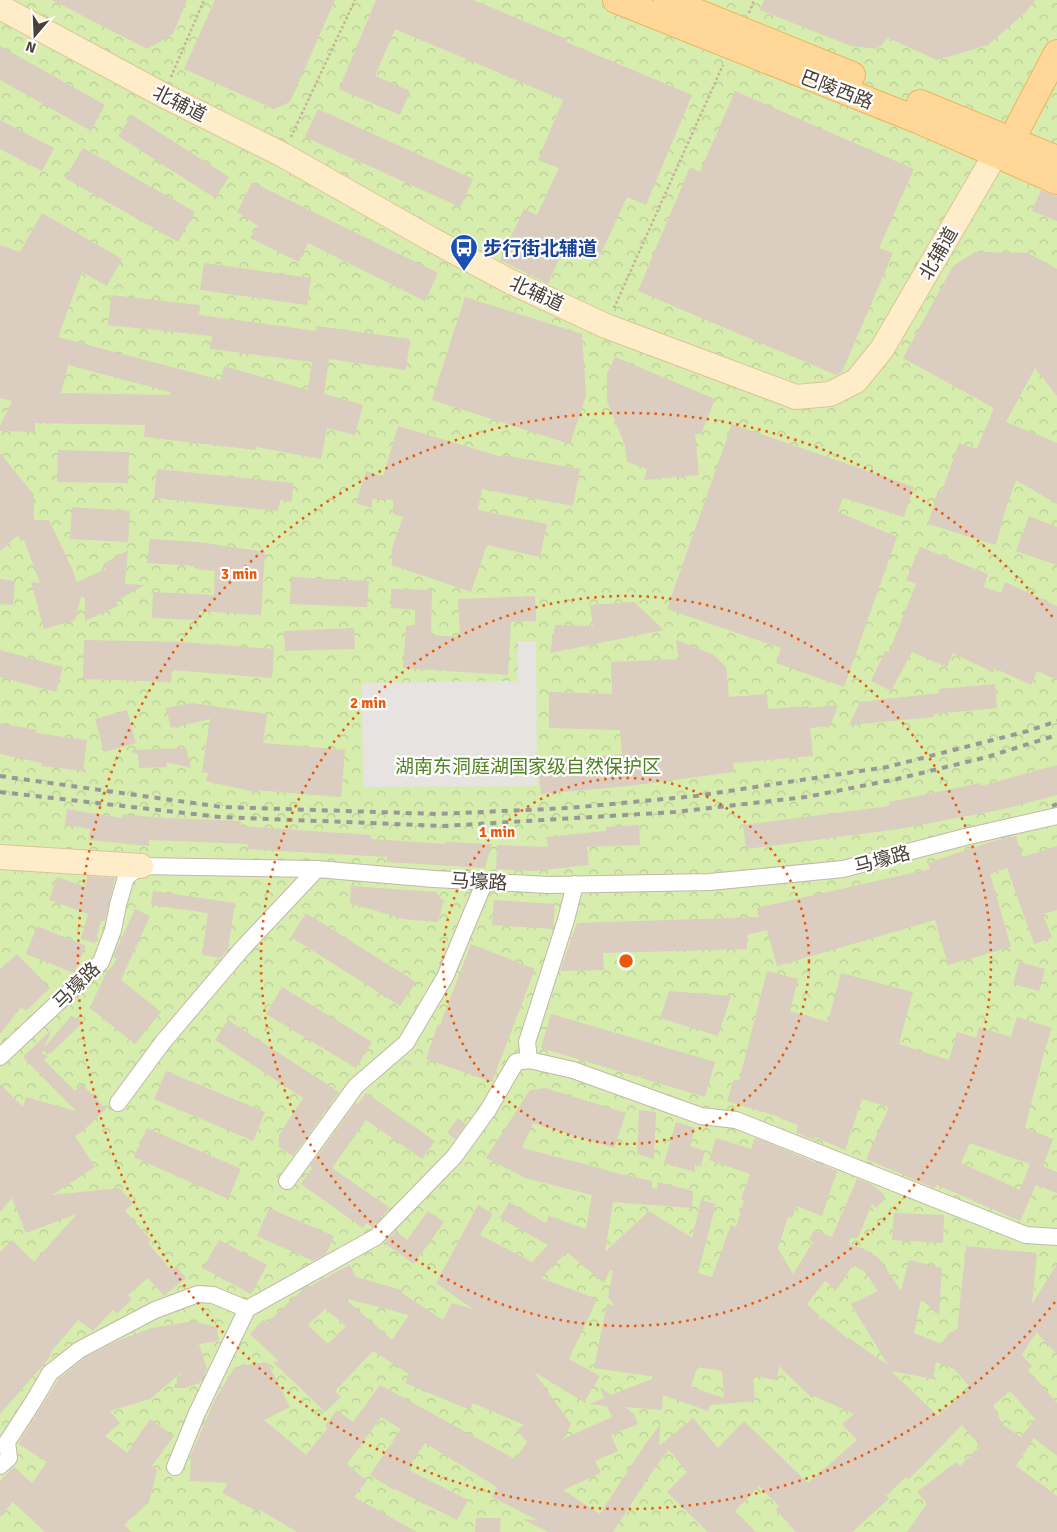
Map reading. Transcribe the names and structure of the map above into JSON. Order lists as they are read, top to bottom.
{
  "streets": {
    "main road": ["巴陵西路", "北辅道"],
    "street": ["马壕路"]
  },
  "crossings": [
    ["巴陵西路", "北辅道"]
  ],
  "parks": ["湖南东洞庭湖国家级自然保护区"],
  "places": {
    "bus stop": ["步行街北辅道"]
  },
  "north": "bottom",
  "rings": ["3 min", "2 min", "1 min"]
}
